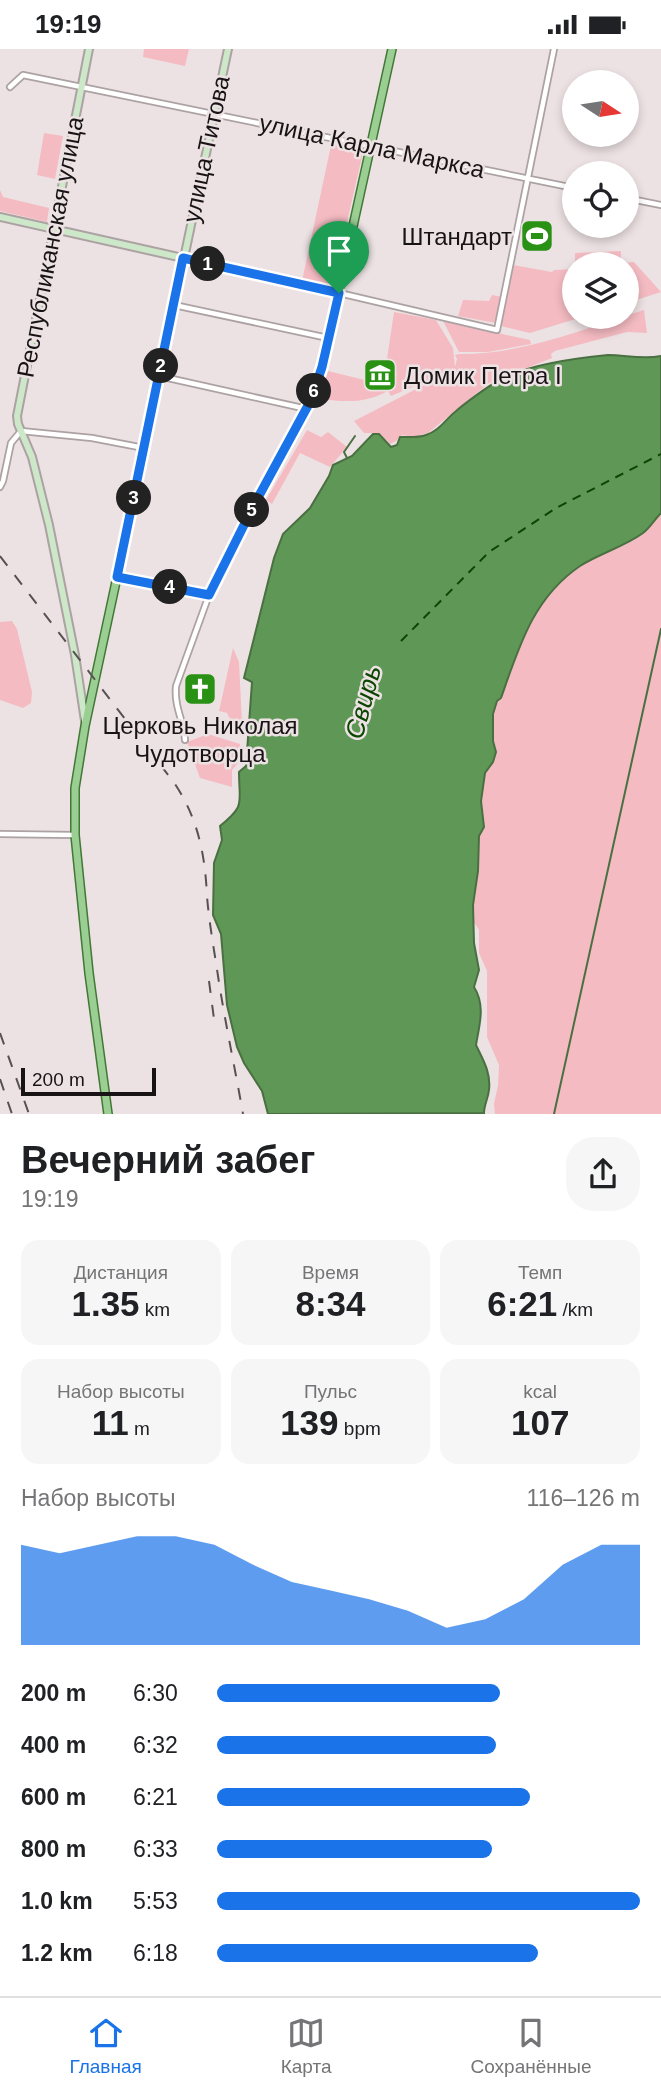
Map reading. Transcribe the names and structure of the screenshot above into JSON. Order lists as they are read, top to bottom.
{
  "streets": {
    "main road": ["улица Титова"],
    "street": ["улица Карла Маркса", "Республиканская улица"]
  },
  "crossings": [
    ["улица Карла Маркса", "улица Титова"],
    ["улица Карла Маркса", "Республиканская улица"],
    ["улица Титова", "Республиканская улица"]
  ],
  "water": ["Свирь"],
  "places": {
    "sports": ["Штандарт"],
    "museum": ["Домик Петра I"],
    "church": ["Церковь Николая Чудотворца"]
  },
  "scale_bar": "200 m",
  "north": "right",
  "page": {
    "status": "19:19",
    "pins": [
      "1",
      "2",
      "6",
      "3",
      "5",
      "4"
    ],
    "scale": "200 m",
    "heading": ["Вечерний забег", "19:19"],
    "stats": [
      ["Дистанция", "1.35 km"],
      ["Время", "8:34"],
      ["Темп", "6:21 /km"],
      ["Набор высоты", "11 m"],
      ["Пульс", "139 bpm"],
      ["kcal", "107"]
    ],
    "chart": ["Набор высоты", "116–126 m"],
    "list": [
      {
        "name": "200 m",
        "note": "6:30"
      },
      {
        "name": "400 m",
        "note": "6:32"
      },
      {
        "name": "600 m",
        "note": "6:21"
      },
      {
        "name": "800 m",
        "note": "6:33"
      },
      {
        "name": "1.0 km",
        "note": "5:53"
      },
      {
        "name": "1.2 km",
        "note": "6:18"
      }
    ],
    "tabs": ["Главная", "Карта", "Сохранённые"]
  }
}
